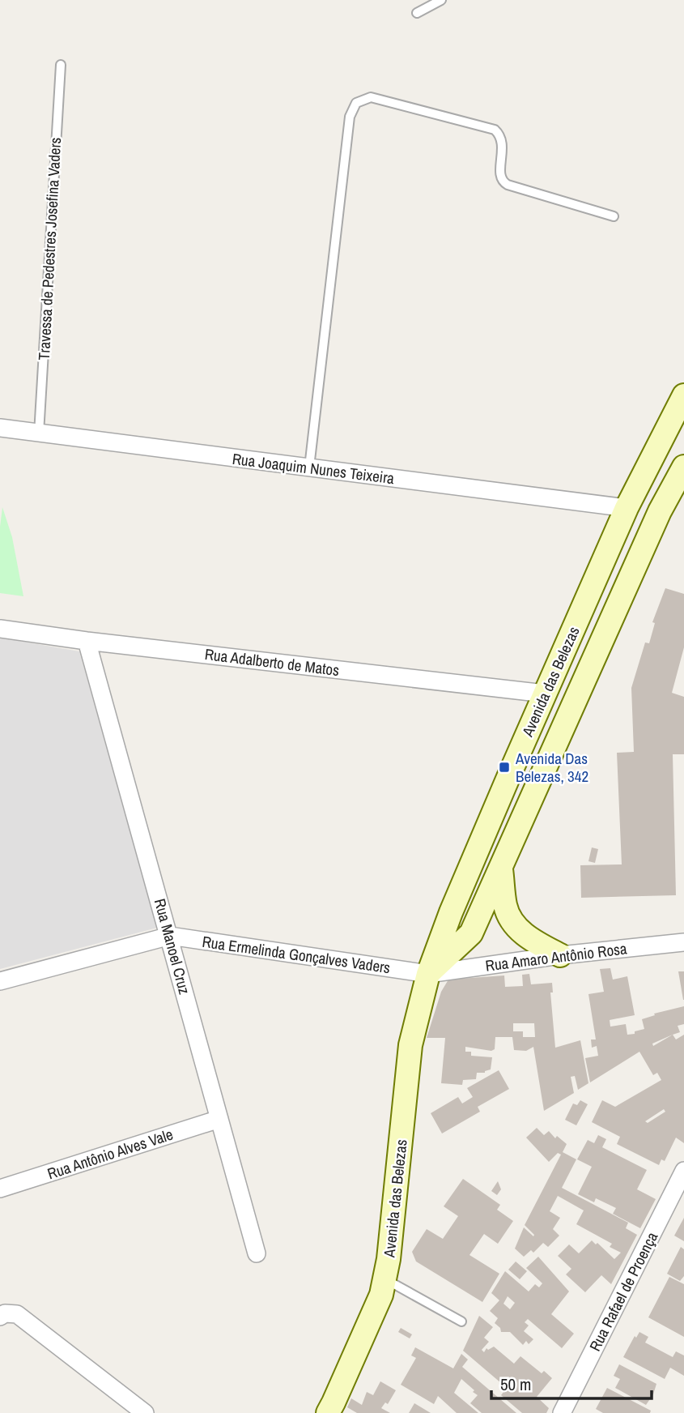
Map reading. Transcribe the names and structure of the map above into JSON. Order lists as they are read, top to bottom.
{
  "streets": {
    "street": [
      "Rua Joaquim Nunes Teixeira",
      "Rua Adalberto de Matos",
      "Avenida das Belezas",
      "Rua Manoel Cruz",
      "Rua Ermelinda Gonçalves Vaders",
      "Rua Amaro Antônio Rosa",
      "Rua Antônio Alves Vale",
      "Rua Rafael de Proença"
    ],
    "lane": ["Travessa de Pedestres Josefina Vaders"]
  },
  "crossings": [
    ["Travessa de Pedestres Josefina Vaders", "Rua Joaquim Nunes Teixeira"],
    ["Rua Joaquim Nunes Teixeira", "Avenida das Belezas"],
    ["Rua Adalberto de Matos", "Avenida das Belezas"],
    ["Rua Adalberto de Matos", "Rua Manoel Cruz"],
    ["Avenida das Belezas", "Rua Ermelinda Gonçalves Vaders"],
    ["Avenida das Belezas", "Rua Amaro Antônio Rosa"],
    ["Rua Manoel Cruz", "Rua Ermelinda Gonçalves Vaders"],
    ["Rua Manoel Cruz", "Rua Antônio Alves Vale"],
    ["Rua Ermelinda Gonçalves Vaders", "Rua Amaro Antônio Rosa"]
  ],
  "places": {
    "transit": ["Avenida Das Belezas, 342"]
  },
  "scale_bar": "50 m"
}
